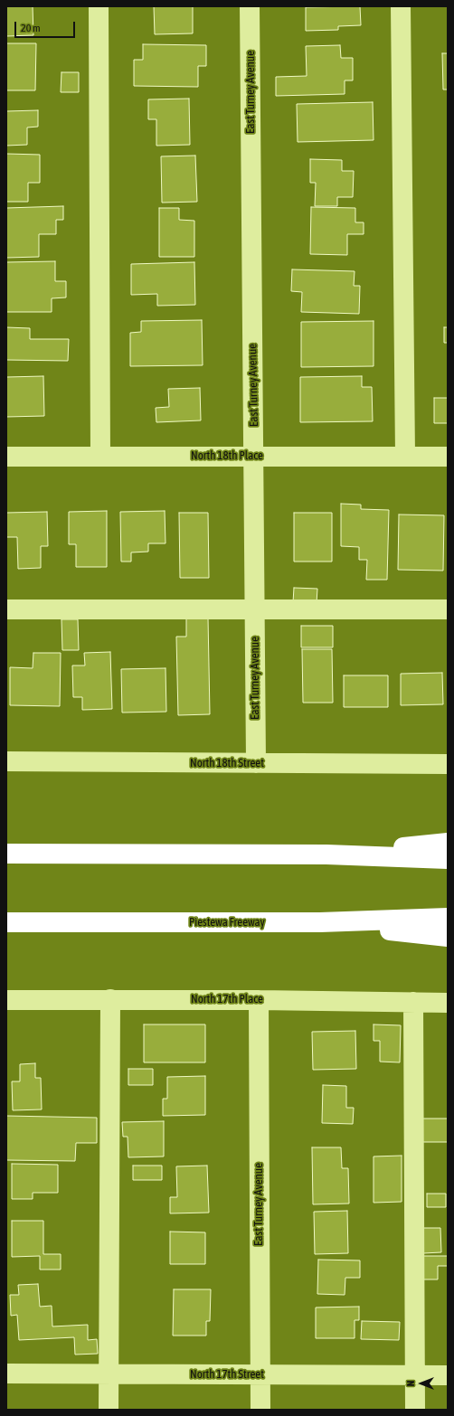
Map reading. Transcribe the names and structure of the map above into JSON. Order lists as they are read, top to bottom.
{
  "streets": {
    "highway": ["Piestewa Freeway"],
    "street": [
      "East Turney Avenue",
      "North 18th Place",
      "North 18th Street",
      "North 17th Place",
      "North 17th Street"
    ]
  },
  "crossings": [
    ["East Turney Avenue", "North 18th Place"],
    ["East Turney Avenue", "North 18th Street"],
    ["East Turney Avenue", "North 17th Place"],
    ["East Turney Avenue", "North 17th Street"]
  ],
  "scale_bar": "20 m",
  "north": "left"
}
